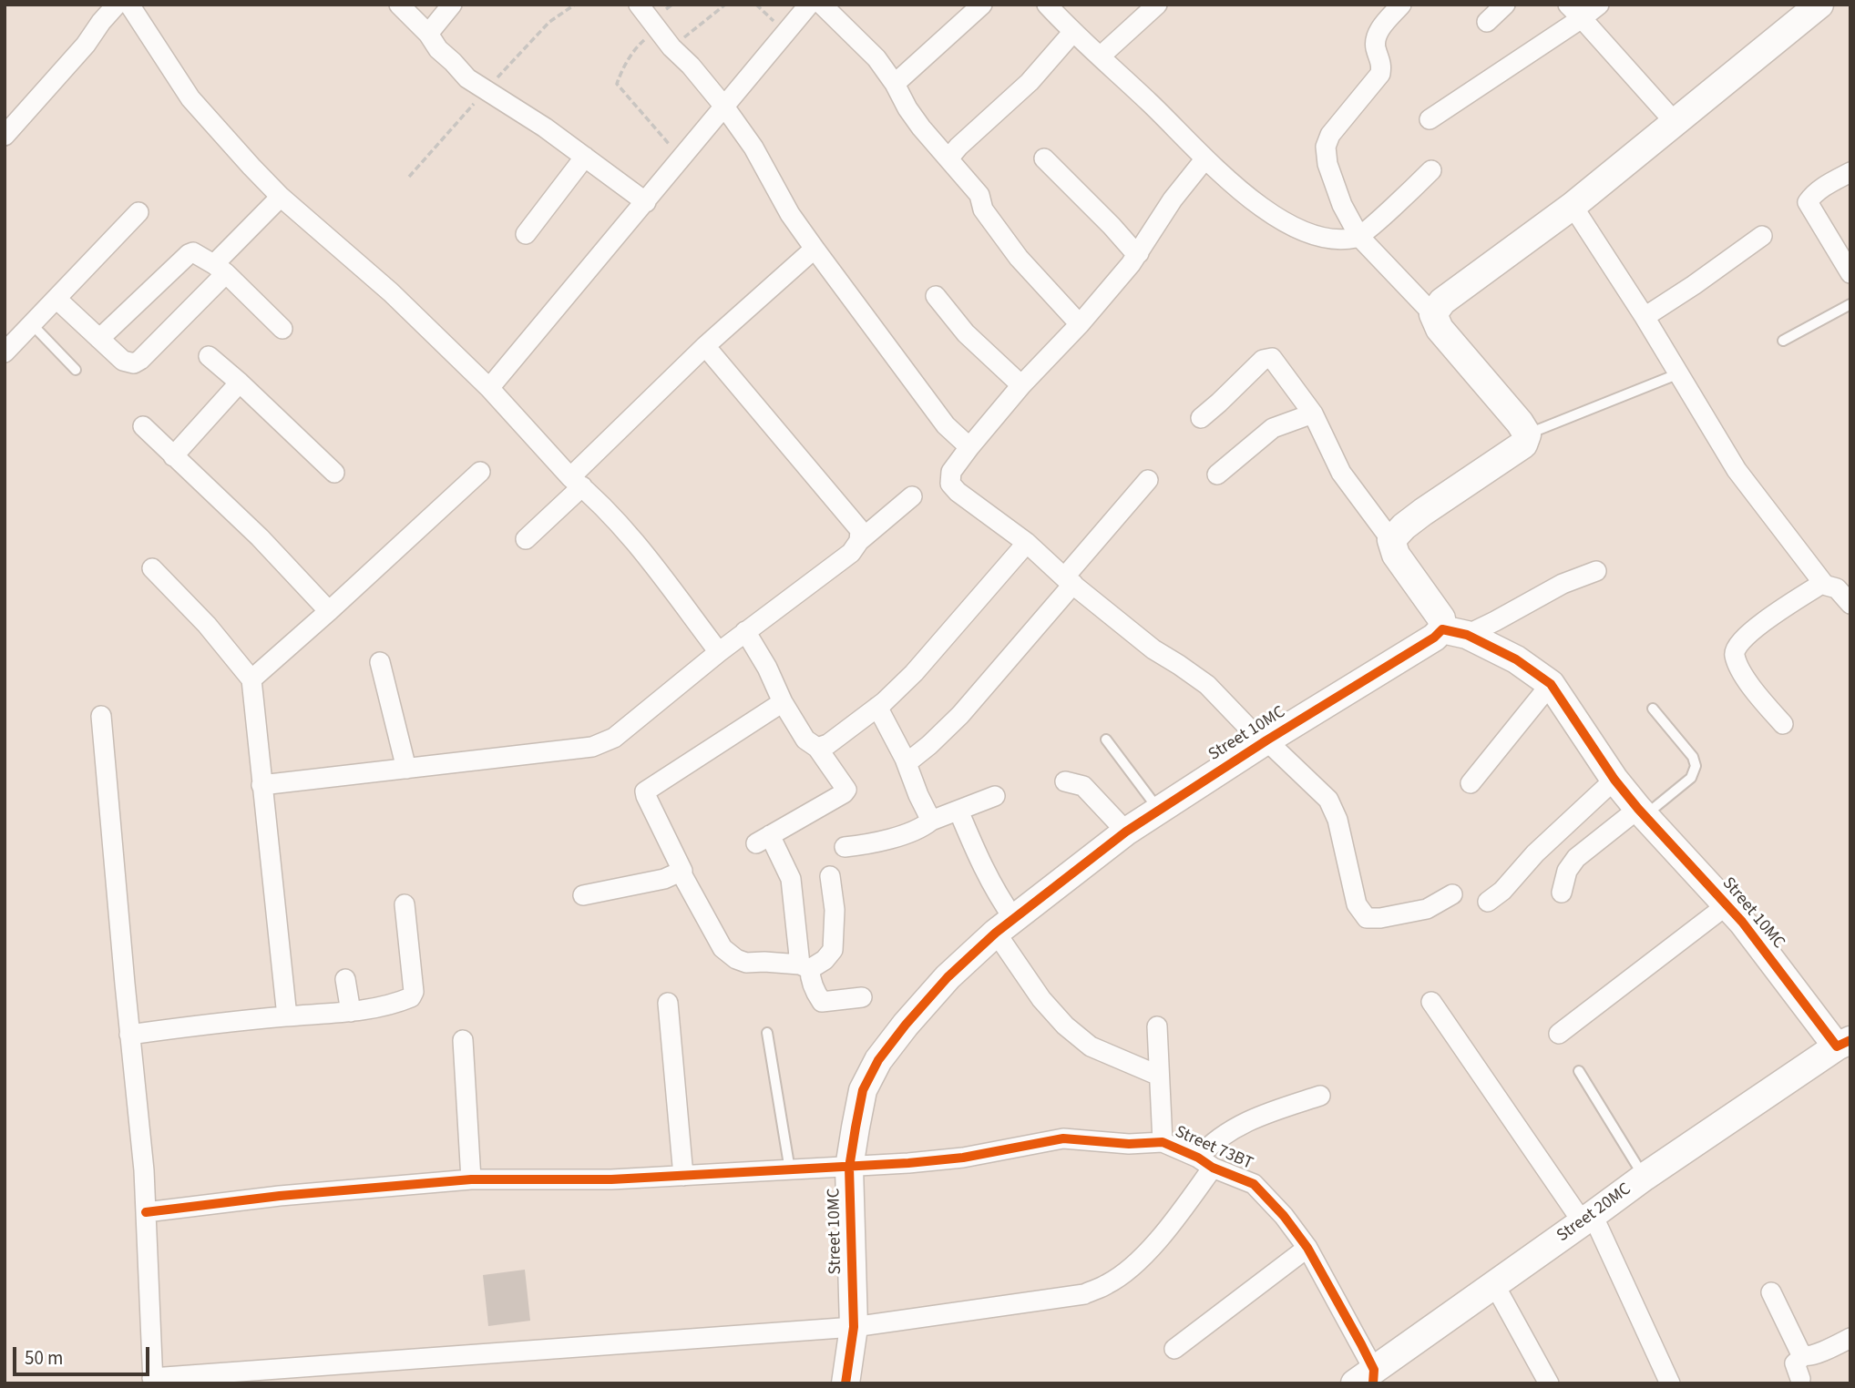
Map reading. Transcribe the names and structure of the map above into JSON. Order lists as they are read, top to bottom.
{
  "streets": {
    "street": ["Street 10MC", "Street 73BT", "Street 20MC"]
  },
  "crossings": [
    ["Street 10MC", "Street 73BT"],
    ["Street 10MC", "Street 20MC"],
    ["Street 73BT", "Street 20MC"]
  ],
  "scale_bar": "50 m"
}
